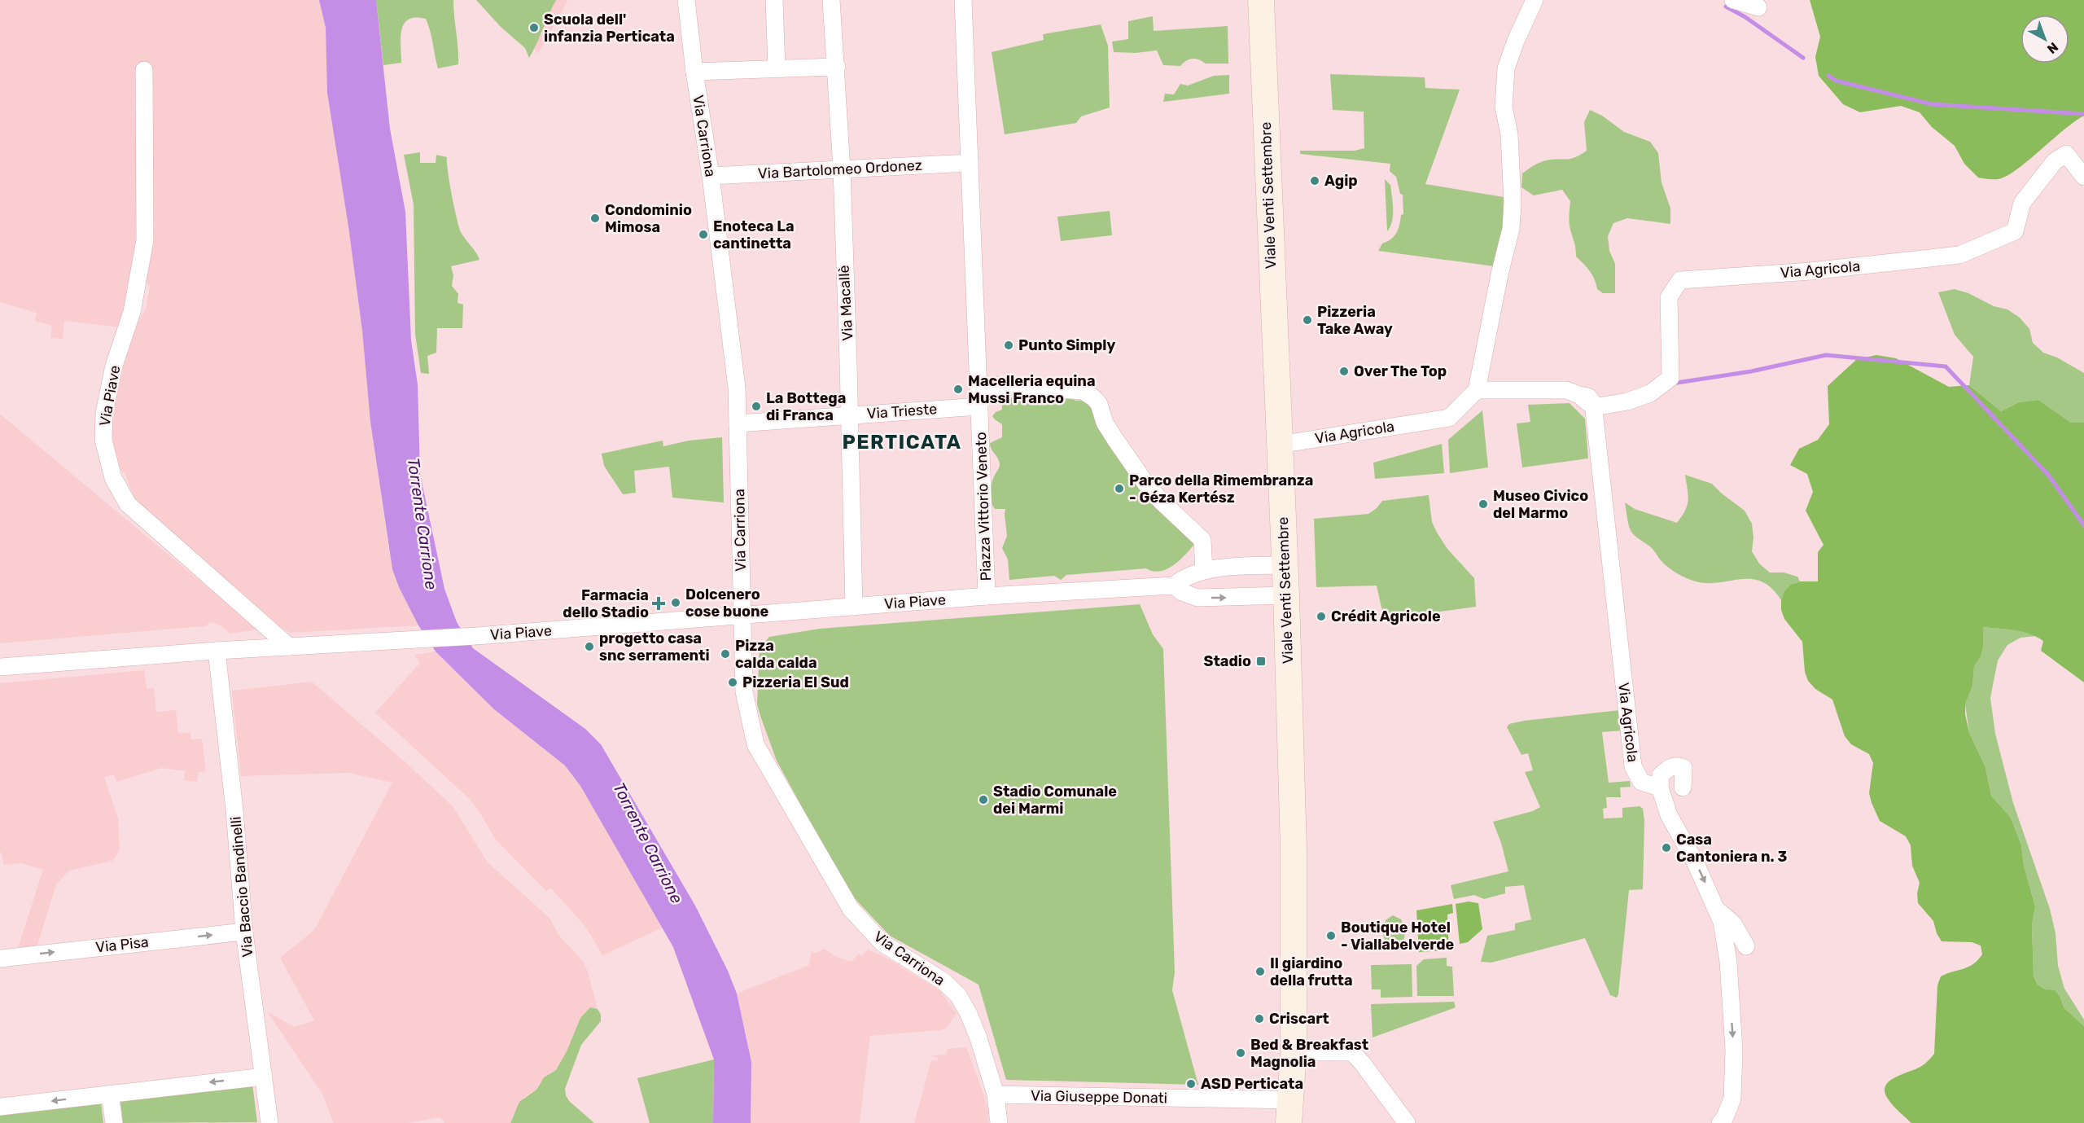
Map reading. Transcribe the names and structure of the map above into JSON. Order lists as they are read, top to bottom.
{
  "streets": {
    "main road": ["Viale Venti Settembre"],
    "street": [
      "Via Carriona",
      "Via Bartolomeo Ordonez",
      "Via Agricola",
      "Via Macallè",
      "Via Piave",
      "Via Trieste",
      "Piazza Vittorio Veneto",
      "Via Baccio Bandinelli",
      "Via Pisa",
      "Via Giuseppe Donati"
    ]
  },
  "crossings": [
    ["Via Carriona", "Via Bartolomeo Ordonez"],
    ["Via Carriona", "Via Piave"],
    ["Via Carriona", "Via Trieste"],
    ["Via Carriona", "Via Giuseppe Donati"],
    ["Via Bartolomeo Ordonez", "Via Macallè"],
    ["Viale Venti Settembre", "Via Agricola"],
    ["Viale Venti Settembre", "Piazza Vittorio Veneto"],
    ["Viale Venti Settembre", "Via Giuseppe Donati"],
    ["Via Macallè", "Via Piave"],
    ["Via Macallè", "Via Trieste"],
    ["Via Piave", "Piazza Vittorio Veneto"],
    ["Via Piave", "Via Baccio Bandinelli"],
    ["Via Trieste", "Piazza Vittorio Veneto"],
    ["Via Baccio Bandinelli", "Via Pisa"]
  ],
  "districts": ["PERTICATA"],
  "water": ["Torrente Carrione"],
  "places": {
    "other": [
      "Scuola dell' infanzia Perticata",
      "Agip",
      "Condominio Mimosa",
      "Enoteca La cantinetta",
      "Pizzeria Take Away",
      "Punto Simply",
      "Over The Top",
      "Macelleria equina Mussi Franco",
      "La Bottega di Franca",
      "Parco della Rimembranza - Géza Kertész",
      "Museo Civico del Marmo",
      "Dolcenero cose buone",
      "Crédit Agricole",
      "progetto casa snc serramenti",
      "Pizza calda calda",
      "Pizzeria El Sud",
      "Stadio Comunale dei Marmi",
      "Casa Cantoniera n. 3",
      "Boutique Hotel - Viallabelverde",
      "Il giardino della frutta",
      "Criscart",
      "Bed & Breakfast Magnolia",
      "ASD Perticata"
    ],
    "health": ["Farmacia dello Stadio"],
    "transit": ["Stadio"]
  },
  "north": "bottom right"
}
